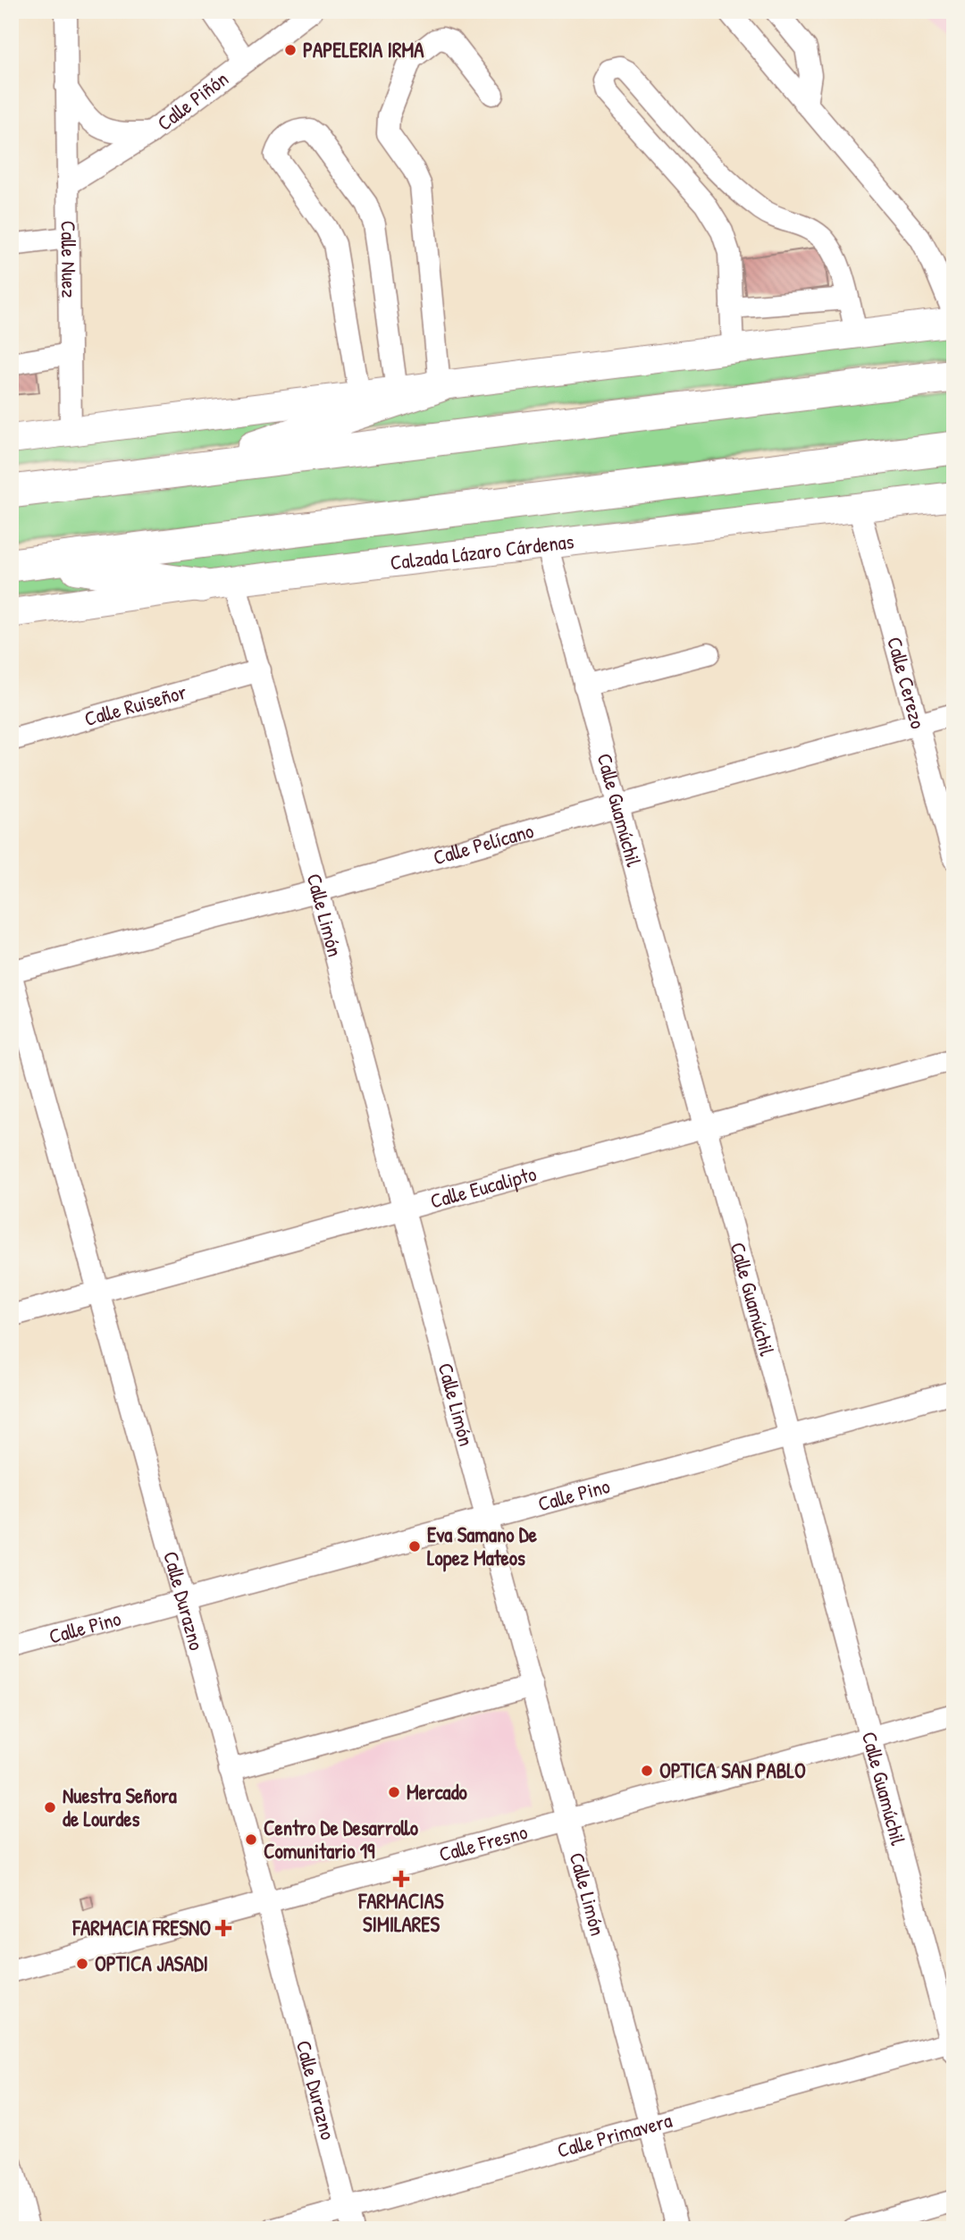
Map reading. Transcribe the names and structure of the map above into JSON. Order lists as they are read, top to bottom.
{
  "streets": {
    "main road": ["Calzada Lázaro Cárdenas"],
    "street": [
      "Calle Piñón",
      "Calle Nuez",
      "Calle Cerezo",
      "Calle Ruiseñor",
      "Calle Guamúchil",
      "Calle Pelícano",
      "Calle Limón",
      "Calle Eucalipto",
      "Calle Pino",
      "Calle Durazno",
      "Calle Fresno",
      "Calle Primavera"
    ]
  },
  "crossings": [
    ["Calle Piñón", "Calle Nuez"],
    ["Calzada Lázaro Cárdenas", "Calle Cerezo"],
    ["Calzada Lázaro Cárdenas", "Calle Guamúchil"],
    ["Calzada Lázaro Cárdenas", "Calle Limón"],
    ["Calle Cerezo", "Calle Pelícano"],
    ["Calle Ruiseñor", "Calle Limón"],
    ["Calle Guamúchil", "Calle Pelícano"],
    ["Calle Guamúchil", "Calle Eucalipto"],
    ["Calle Guamúchil", "Calle Pino"],
    ["Calle Guamúchil", "Calle Fresno"],
    ["Calle Guamúchil", "Calle Primavera"],
    ["Calle Pelícano", "Calle Limón"],
    ["Calle Pelícano", "Calle Durazno"],
    ["Calle Limón", "Calle Eucalipto"],
    ["Calle Limón", "Calle Pino"],
    ["Calle Limón", "Calle Fresno"],
    ["Calle Limón", "Calle Primavera"],
    ["Calle Eucalipto", "Calle Durazno"],
    ["Calle Pino", "Calle Durazno"],
    ["Calle Durazno", "Calle Fresno"],
    ["Calle Durazno", "Calle Primavera"]
  ],
  "places": {
    "other": [
      "PAPELERIA IRMA",
      "Eva Samano De Lopez Mateos",
      "OPTICA SAN PABLO",
      "Mercado",
      "Nuestra Señora de Lourdes",
      "Centro De Desarrollo Comunitario 19",
      "OPTICA JASADI"
    ],
    "health": ["FARMACIAS SIMILARES", "FARMACIA FRESNO"]
  }
}
